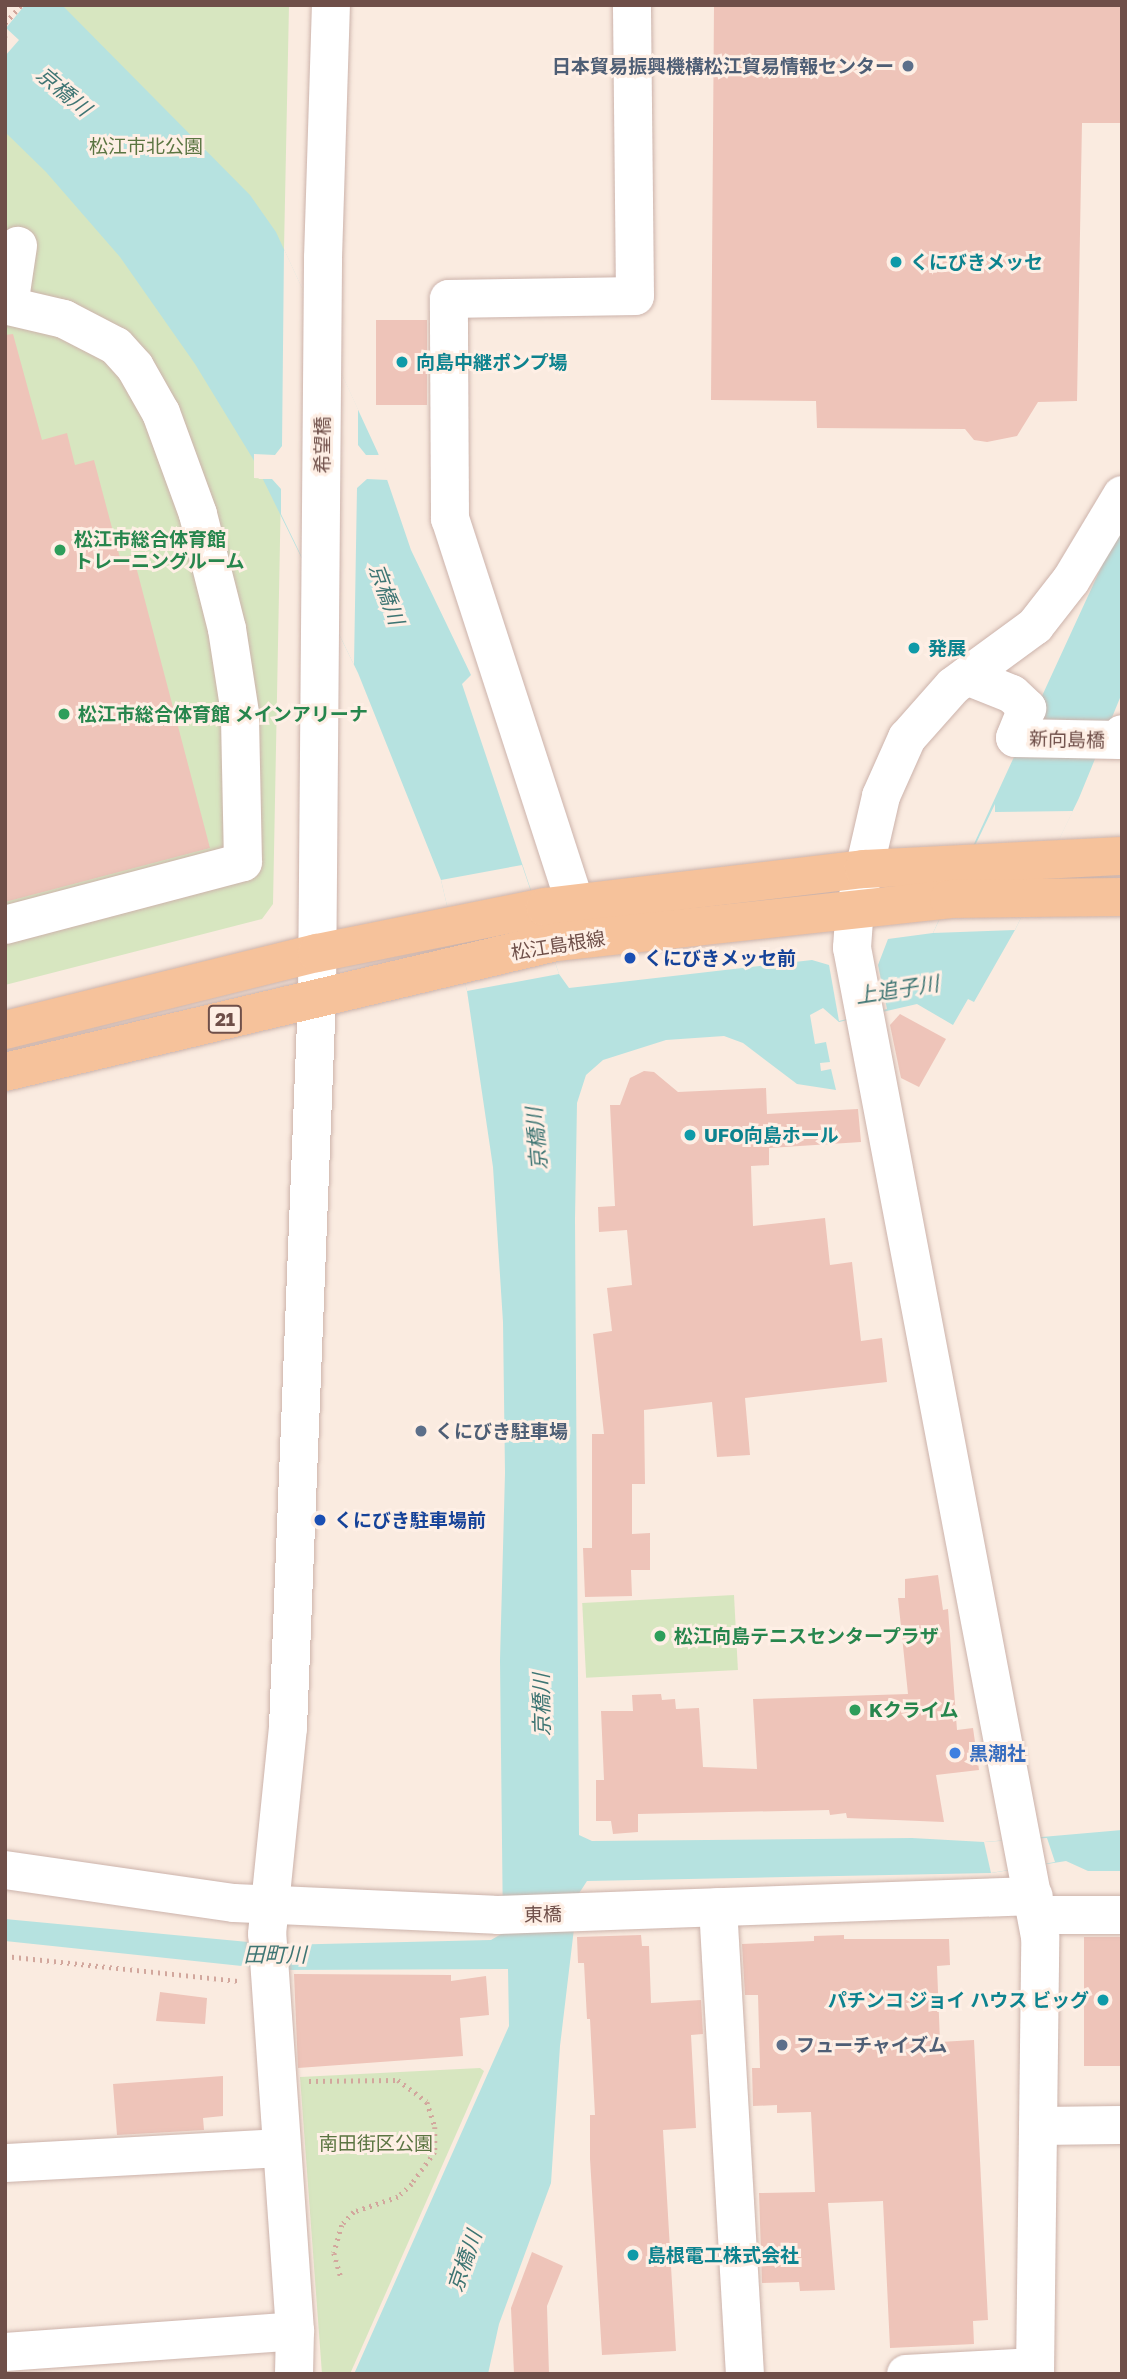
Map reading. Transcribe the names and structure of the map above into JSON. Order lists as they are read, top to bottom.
{
  "streets": {
    "main road": ["松江島根線", "21"],
    "street": ["希望橋", "新向島橋", "東橋"]
  },
  "crossings": [
    ["希望橋", "松江島根線"],
    ["希望橋", "東橋"]
  ],
  "water": ["京橋川", "上追子川", "田町川"],
  "parks": ["松江市北公園", "南田街区公園"],
  "places": [
    "日本貿易振興機構松江貿易情報センター",
    "くにびきメッセ",
    "向島中継ポンプ場",
    "松江市総合体育館 トレーニングルーム",
    "発展",
    "松江市総合体育館 メインアリーナ",
    "くにびきメッセ前",
    "UFO向島ホール",
    "くにびき駐車場",
    "くにびき駐車場前",
    "松江向島テニスセンタープラザ",
    "Kクライム",
    "黒潮社",
    "パチンコ ジョイ ハウス ビッグ",
    "フューチャイズム",
    "島根電工株式会社"
  ]
}
